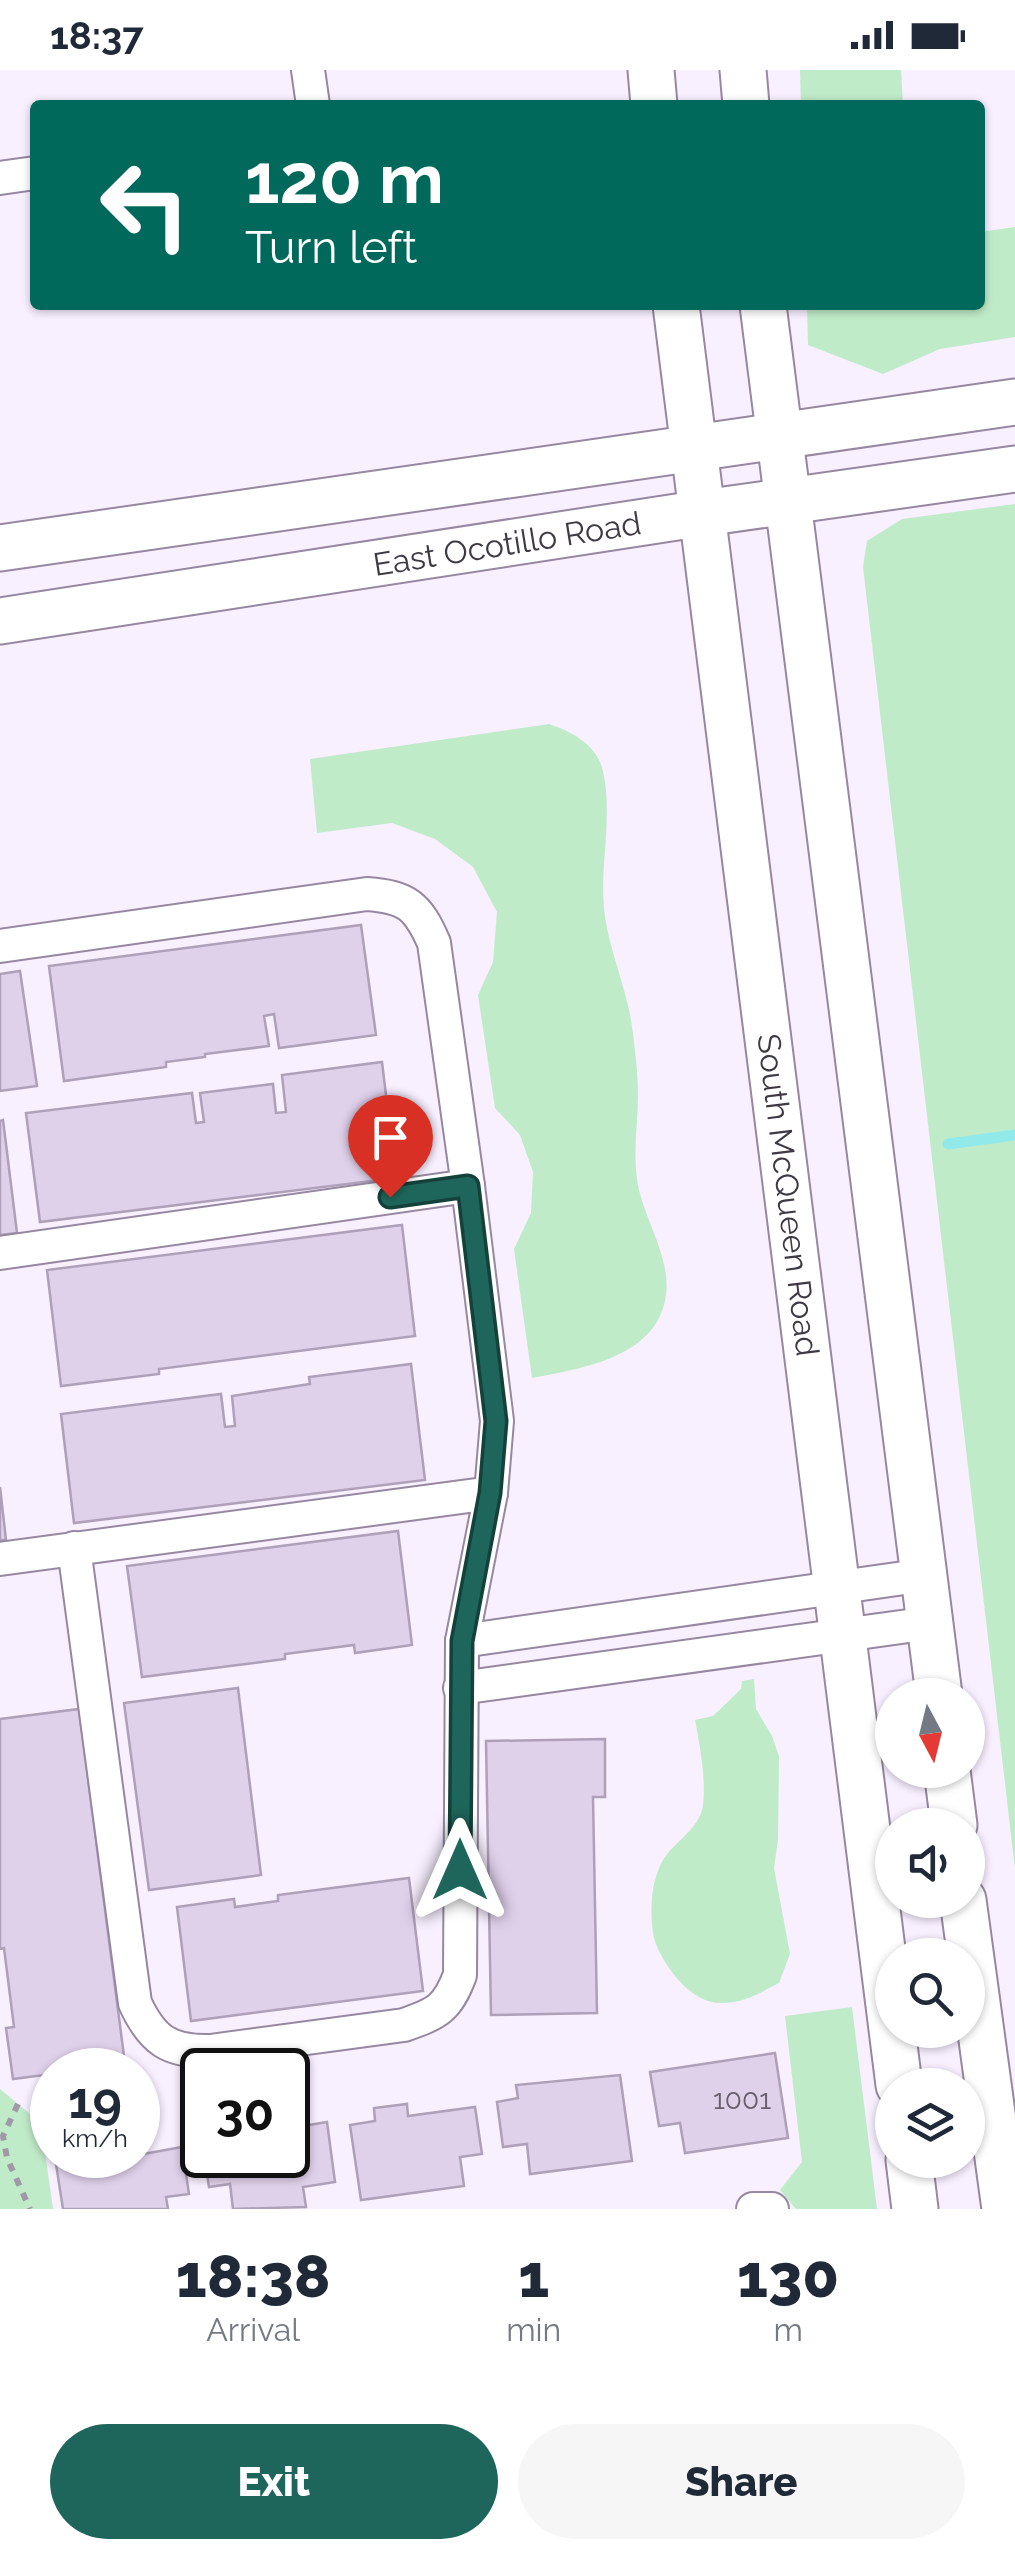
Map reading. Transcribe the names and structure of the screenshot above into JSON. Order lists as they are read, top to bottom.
{
  "streets": {
    "main road": ["East Ocotillo Road", "South McQueen Road"]
  },
  "crossings": [
    ["East Ocotillo Road", "South McQueen Road"]
  ],
  "house_numbers": ["1001"],
  "north": "bottom",
  "page": {
    "status": "18:37",
    "turn": ["120 m", "Turn left"],
    "speed": "19 km/h",
    "limit": "30",
    "eta": [
      "18:38",
      "Arrival",
      "1",
      "min",
      "130",
      "m"
    ],
    "buttons": ["Exit", "Share"]
  }
}
